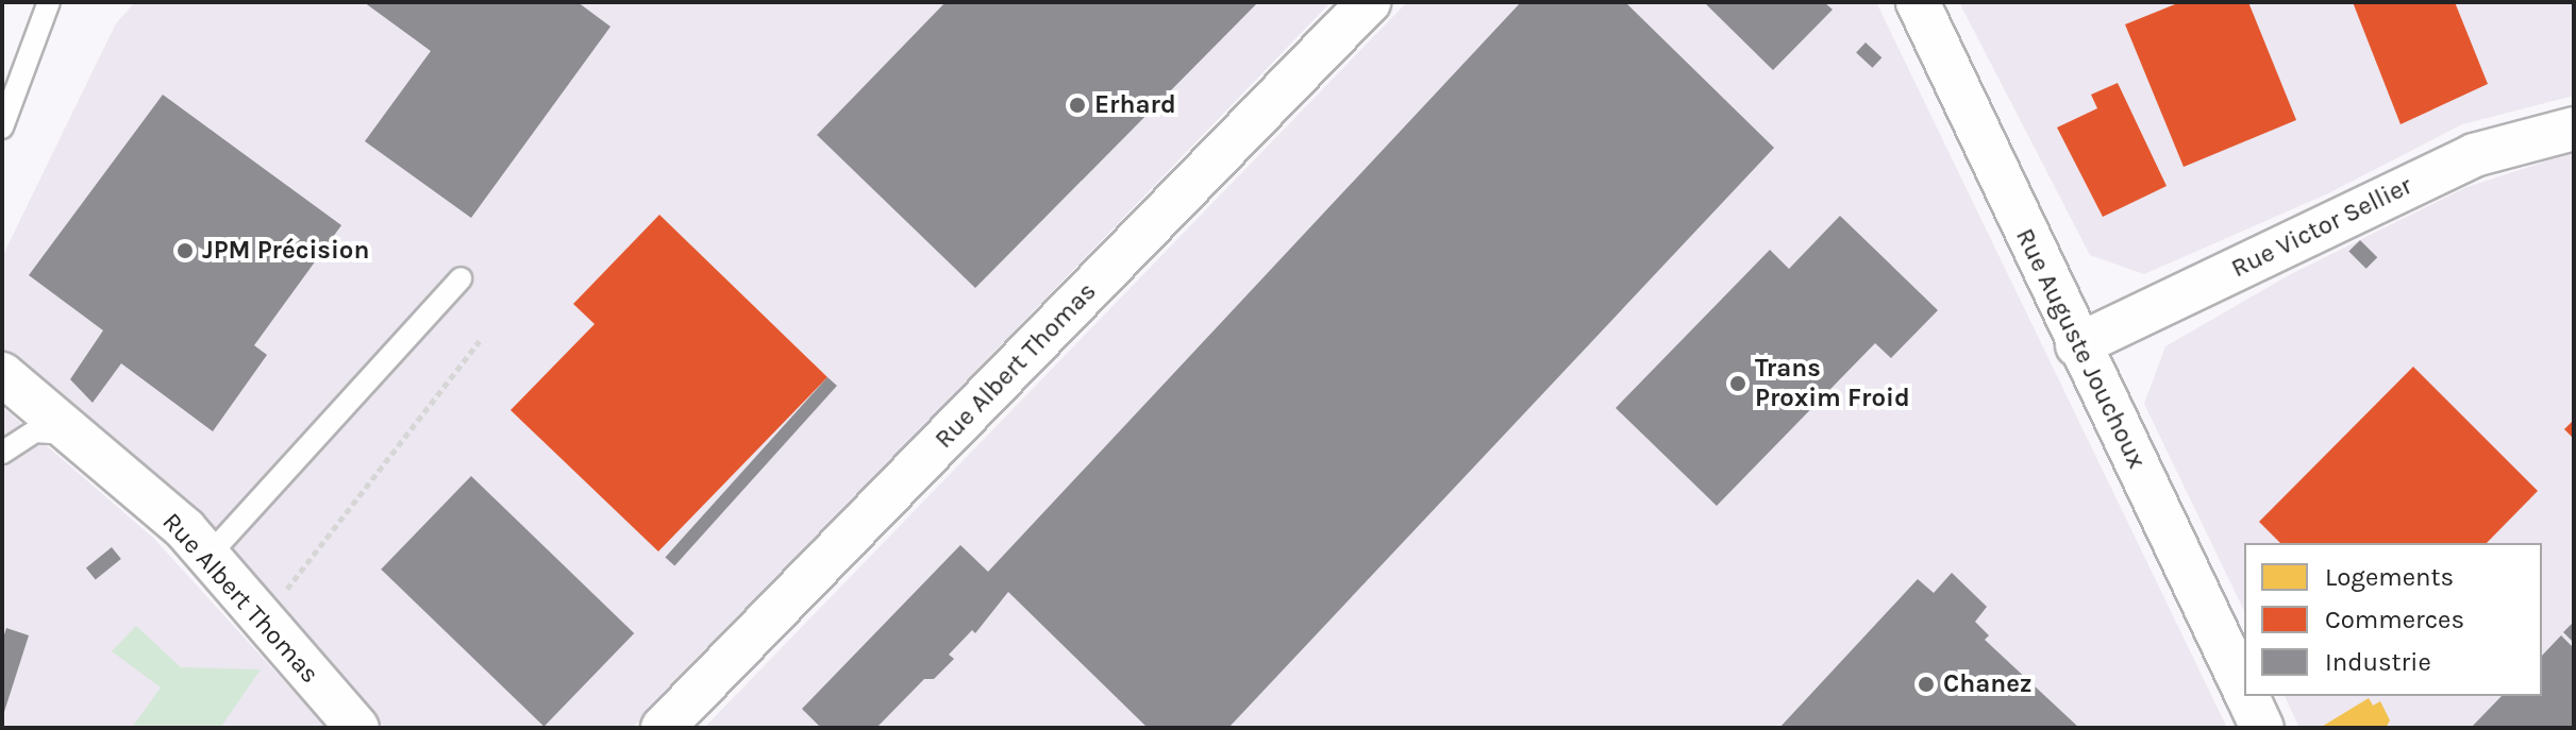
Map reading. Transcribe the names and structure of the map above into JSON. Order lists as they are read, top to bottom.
{
  "streets": {
    "street": ["Rue Victor Sellier", "Rue Auguste Jouchoux", "Rue Albert Thomas"]
  },
  "crossings": [
    ["Rue Victor Sellier", "Rue Auguste Jouchoux"]
  ],
  "places": [
    "Erhard",
    "JPM Précision",
    "Trans Proxim Froid",
    "Chanez"
  ],
  "legend": ["Logements", "Commerces", "Industrie"]
}
